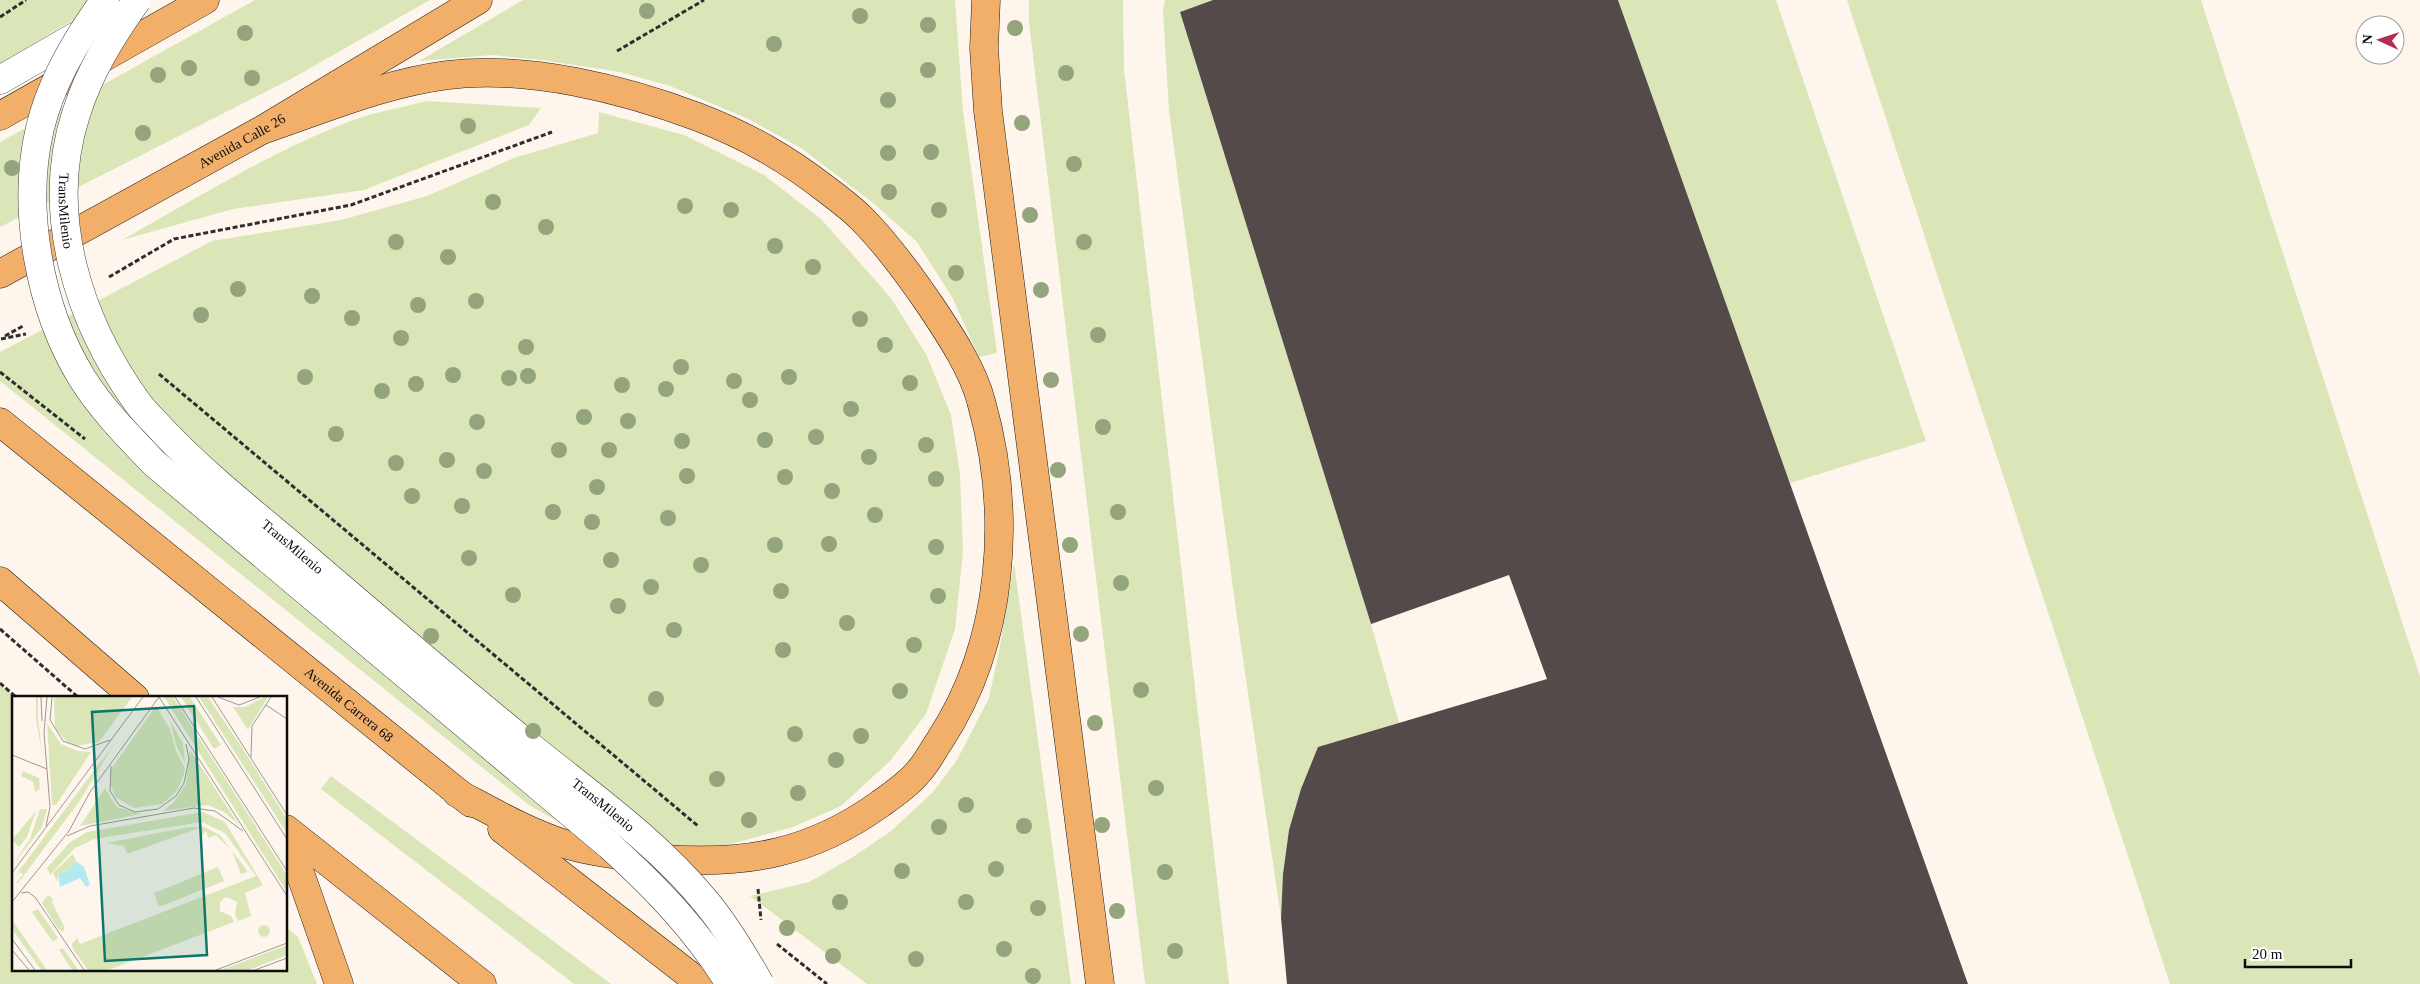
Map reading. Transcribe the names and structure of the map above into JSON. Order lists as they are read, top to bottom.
{
  "streets": {
    "main road": ["Avenida Calle 26", "Avenida Carrera 68"],
    "lane": ["TransMilenio"]
  },
  "scale_bar": "20 m",
  "north": "left"
}
